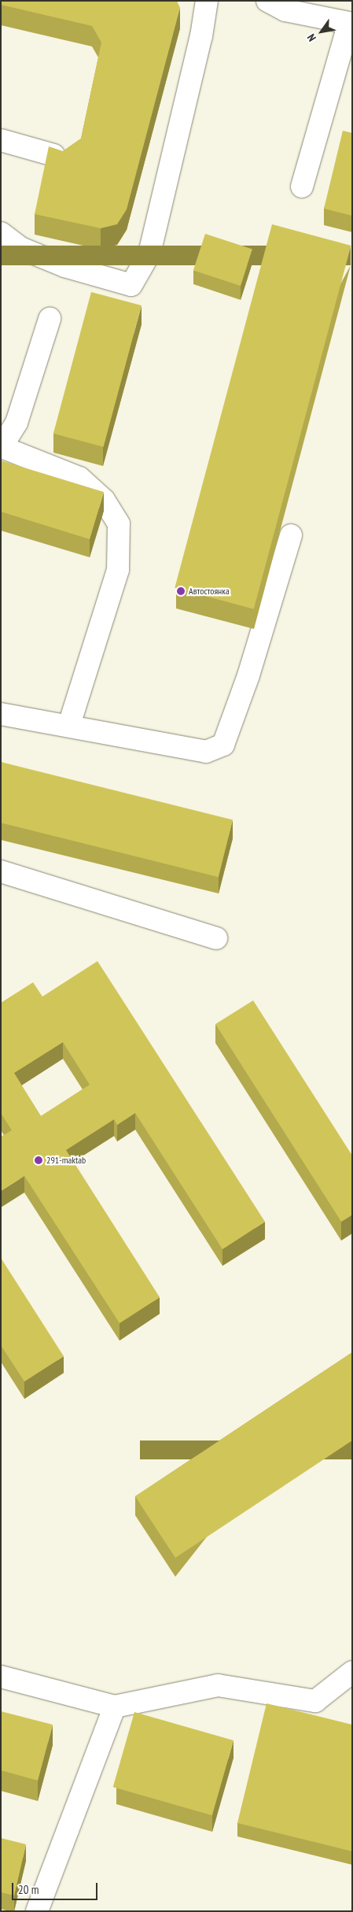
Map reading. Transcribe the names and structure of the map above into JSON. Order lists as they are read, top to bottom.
{
  "places": ["Автостоянка", "291-maktab"],
  "scale_bar": "20 m",
  "north": "bottom left"
}
